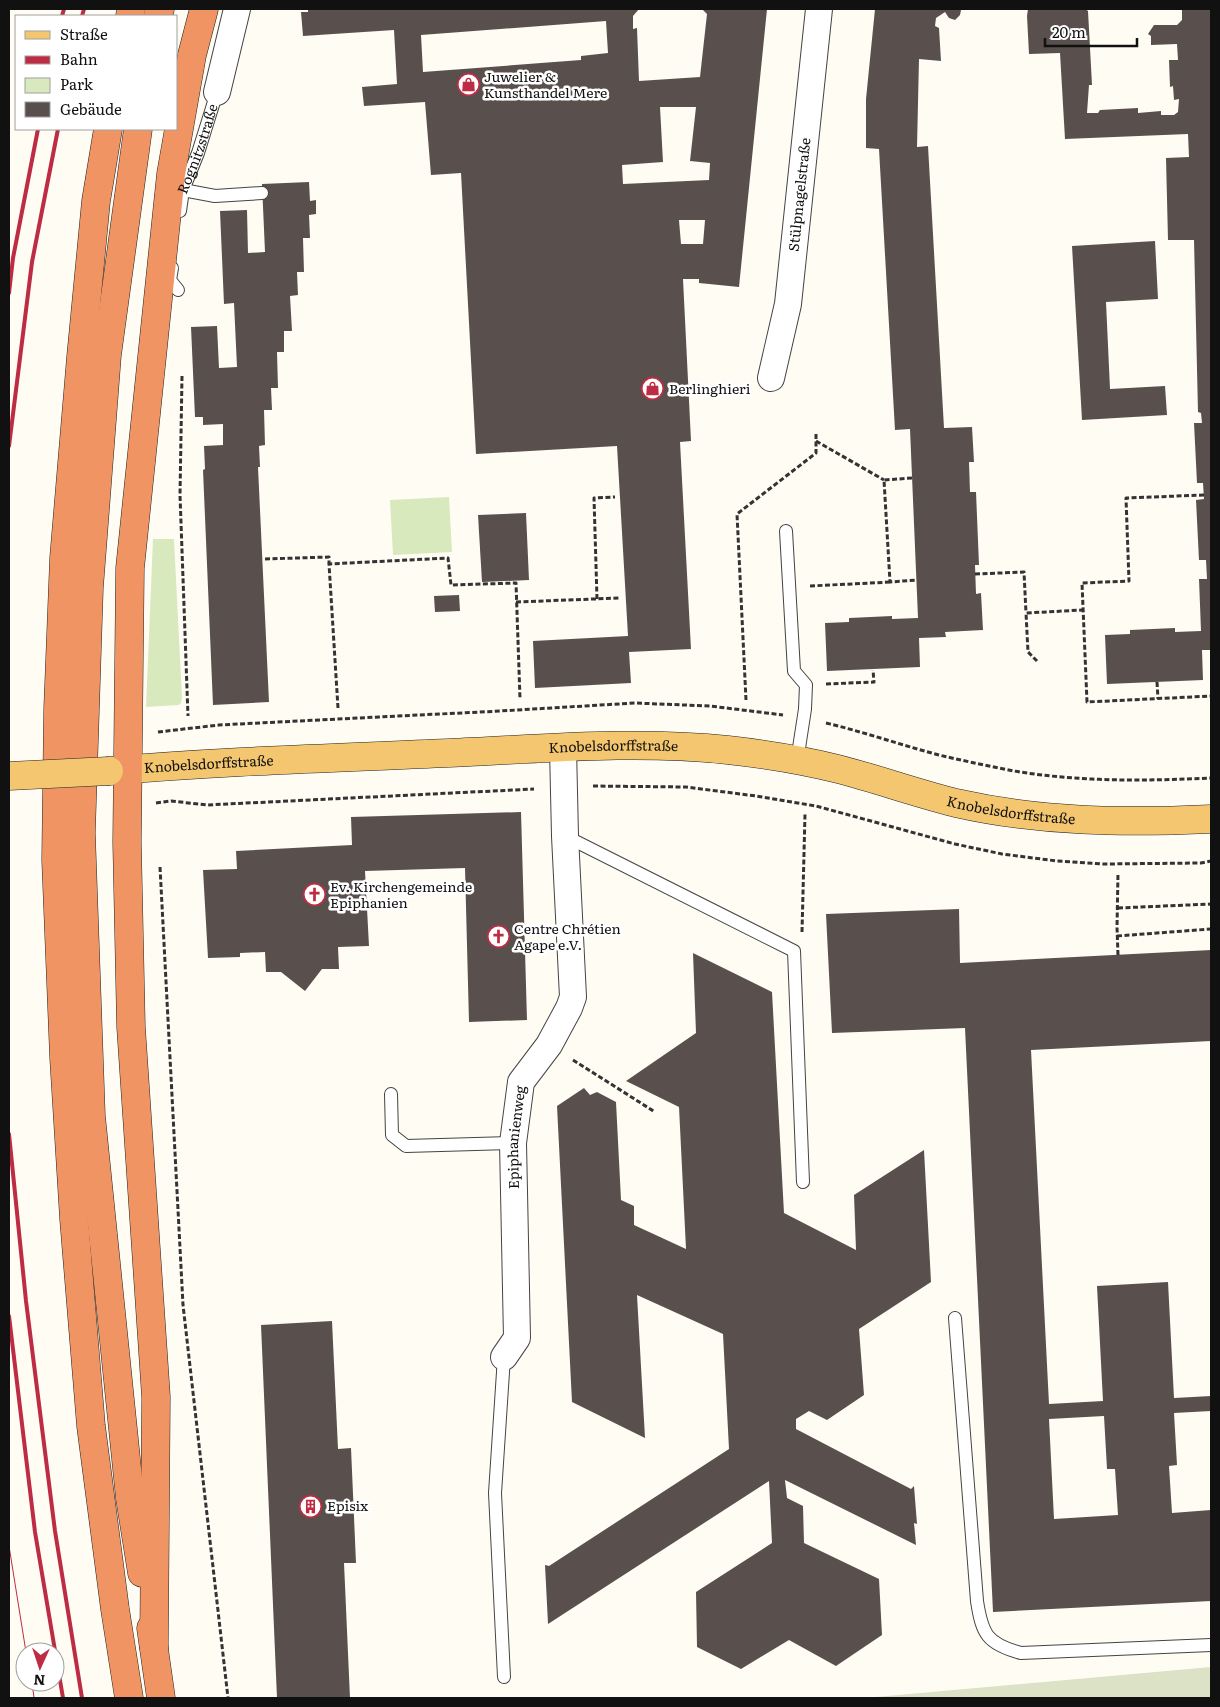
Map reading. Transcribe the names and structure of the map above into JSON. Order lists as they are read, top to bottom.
{
  "streets": {
    "main road": ["Knobelsdorffstraße"],
    "street": ["Rognitzstraße", "Stülpnagelstraße", "Epiphanienweg"]
  },
  "crossings": [
    ["Knobelsdorffstraße", "Epiphanienweg"]
  ],
  "places": {
    "shop": ["Juwelier & Kunsthandel Mere", "Berlinghieri"],
    "church": ["Ev. Kirchengemeinde Epiphanien", "Centre Chrétien Agape e.V."],
    "building": ["Episix"]
  },
  "legend": [
    "Straße",
    "Bahn",
    "Park",
    "Gebäude"
  ],
  "scale_bar": "20 m",
  "north": "bottom"
}
